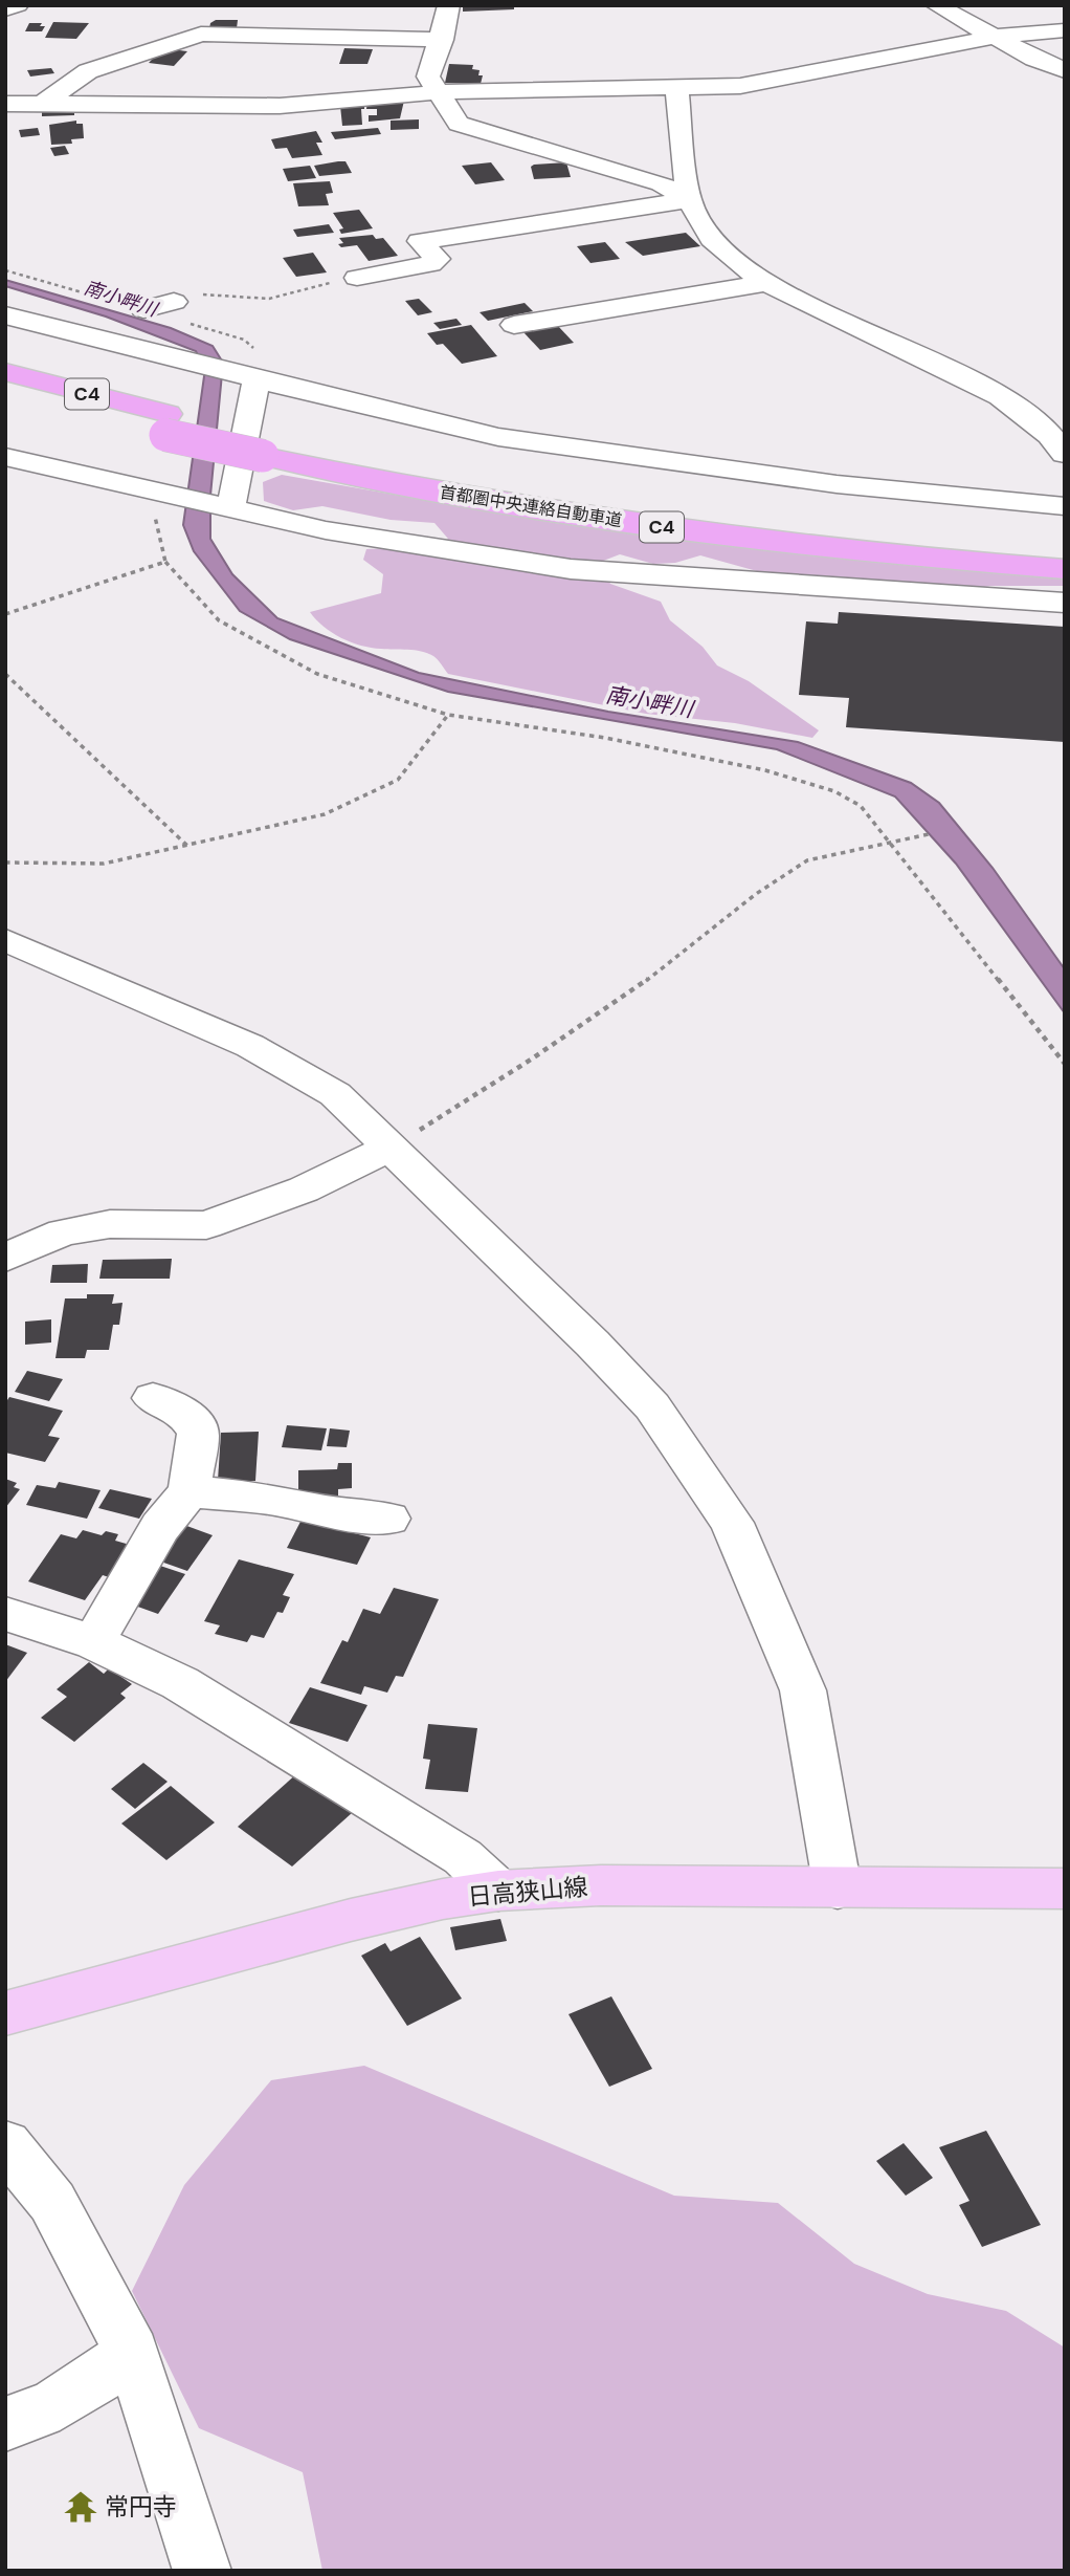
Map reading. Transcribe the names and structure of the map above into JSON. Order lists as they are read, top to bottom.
{
  "streets": {
    "highway": ["C4", "首都圏中央連絡自動車道"],
    "main road": ["日高狭山線"]
  },
  "water": ["南小畔川"],
  "places": {
    "temple": ["常円寺"]
  }
}
